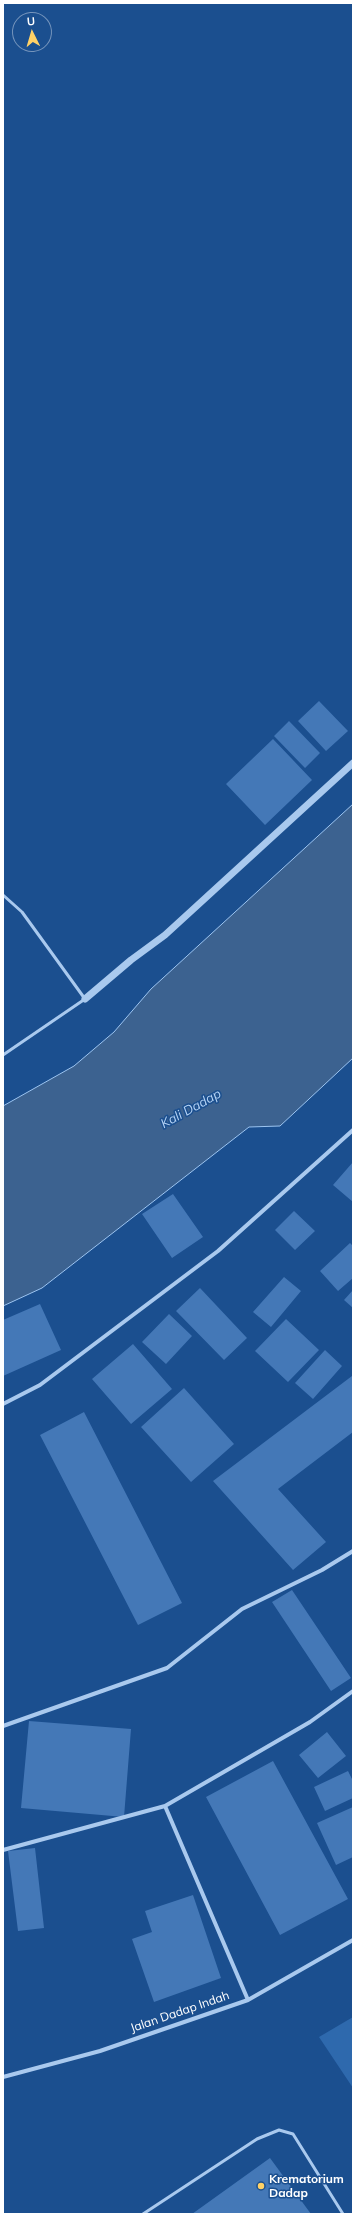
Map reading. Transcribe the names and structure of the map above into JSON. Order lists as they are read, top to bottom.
{
  "streets": {
    "street": ["Jalan Dadap Indah"]
  },
  "water": ["Kali Dadap"],
  "places": ["Krematorium Dadap"],
  "north": "top"
}
